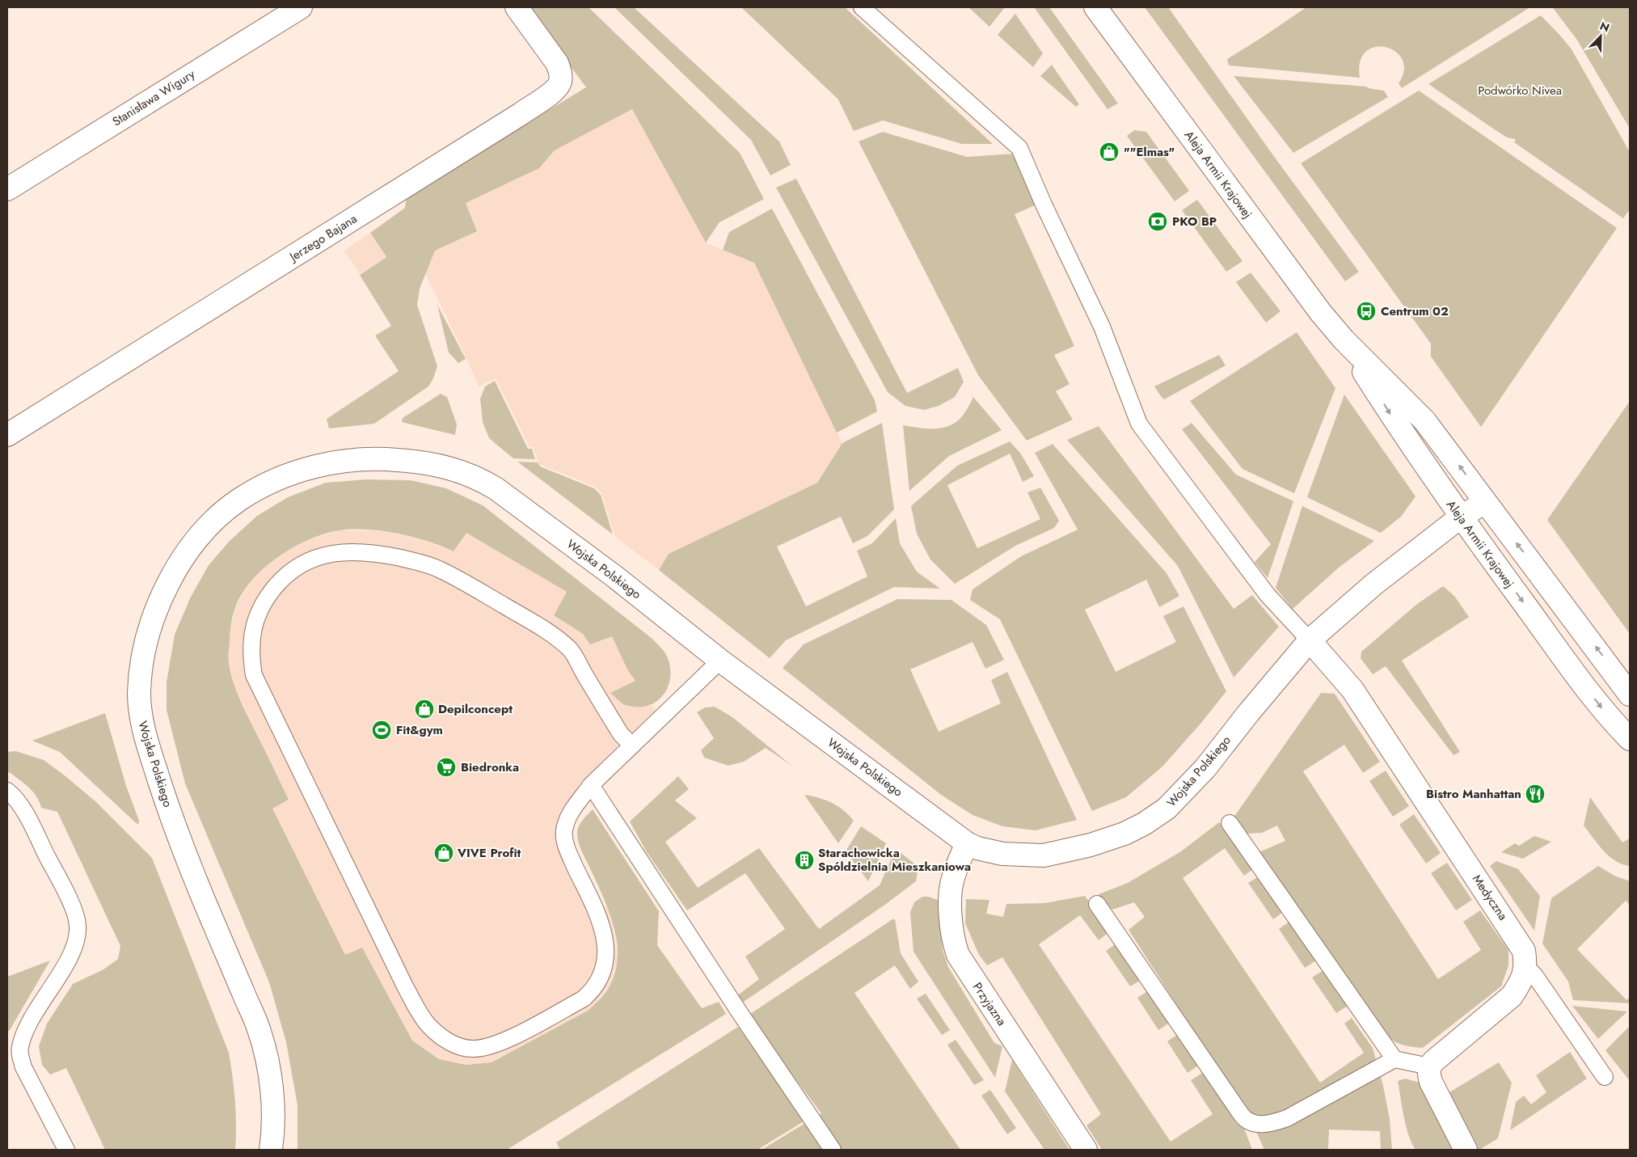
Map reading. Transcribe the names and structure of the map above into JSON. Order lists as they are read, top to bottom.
{
  "streets": {
    "street": [
      "Stanisława Wigury",
      "Aleja Armii Krajowej",
      "Jerzego Bajana",
      "Wojska Polskiego",
      "Medyczna",
      "Przyjazna"
    ]
  },
  "crossings": [
    ["Aleja Armii Krajowej", "Wojska Polskiego"],
    ["Wojska Polskiego", "Medyczna"],
    ["Wojska Polskiego", "Przyjazna"]
  ],
  "parks": ["Podwórko Nivea"],
  "places": {
    "shop": ["\"\"Elmas\"", "Depilconcept", "VIVE Profit"],
    "bank": ["PKO BP"],
    "bus stop": ["Centrum 02"],
    "sports": ["Fit&gym"],
    "supermarket": ["Biedronka"],
    "restaurant": ["Bistro Manhattan"],
    "building": ["Starachowicka Spóldzielnia Mieszkaniowa"]
  },
  "north": "top right"
}
